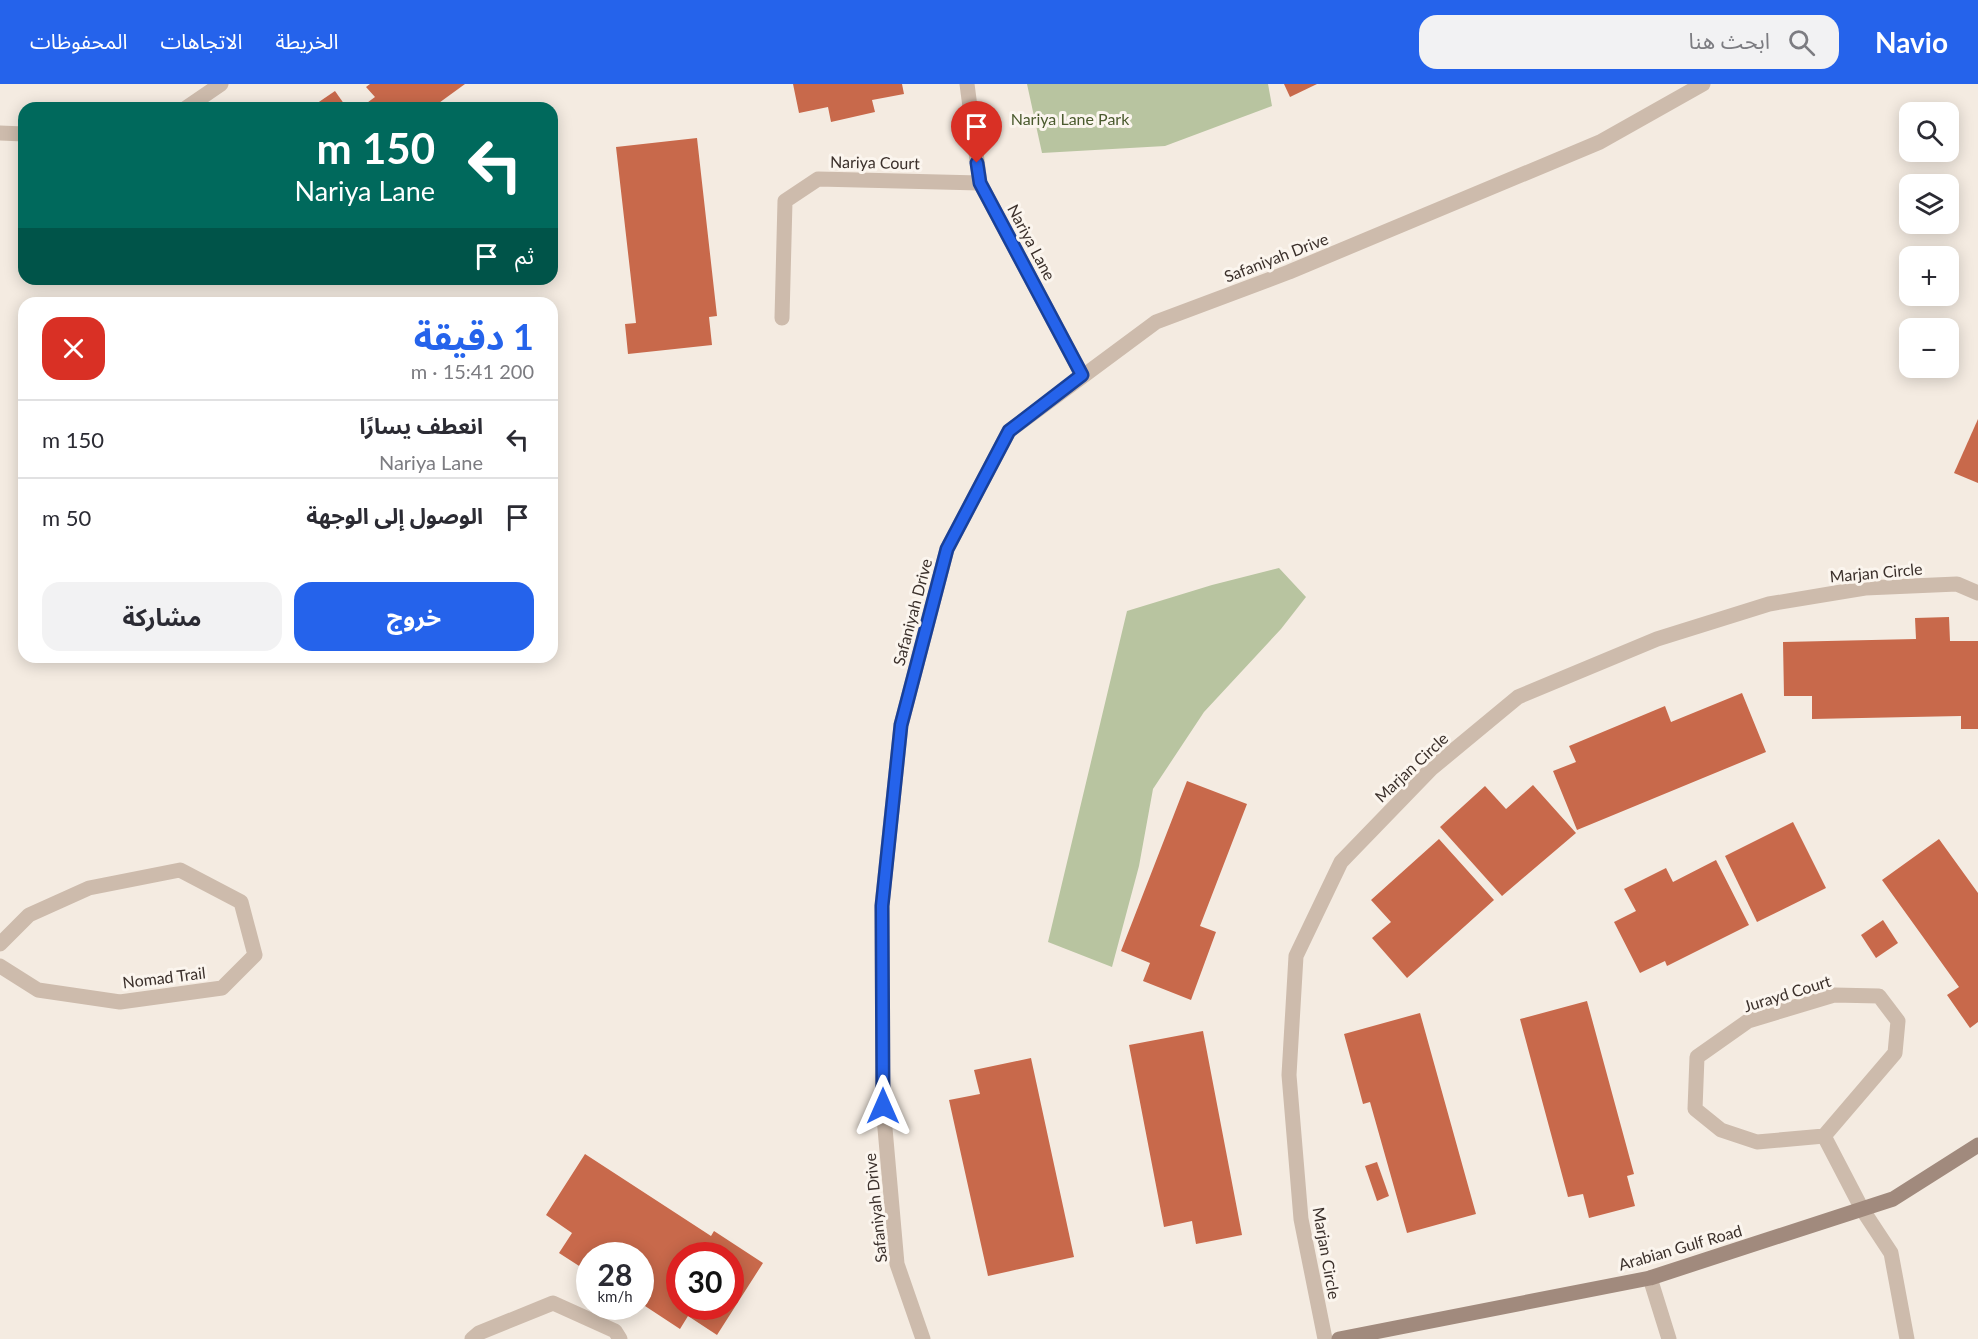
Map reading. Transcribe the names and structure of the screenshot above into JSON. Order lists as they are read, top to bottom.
{
  "streets": {
    "main road": ["Arabian Gulf Road"],
    "street": [
      "Nariya Court",
      "Nariya Lane",
      "Safaniyah Drive",
      "Marjan Circle",
      "Nomad Trail",
      "Jurayd Court"
    ]
  },
  "crossings": [
    ["Nariya Court", "Nariya Lane"],
    ["Nariya Lane", "Safaniyah Drive"]
  ],
  "parks": ["Nariya Lane Park"],
  "page": {
    "header": "Navio",
    "search": "ابحث هنا",
    "nav": ["الخريطة", "الاتجاهات", "المحفوظات"],
    "map_buttons": ["+", "−"],
    "turn": ["150 m", "Nariya Lane"],
    "then": "ثم",
    "heading": ["1 دقيقة", "200 m · 15:41"],
    "list": [
      {
        "name": "انعطف يسارًا",
        "note": "Nariya Lane",
        "value": "150 m"
      },
      {
        "name": "الوصول إلى الوجهة",
        "value": "50 m"
      }
    ],
    "buttons": ["خروج", "مشاركة"],
    "speed": "28 km/h",
    "limit": "30"
  }
}
